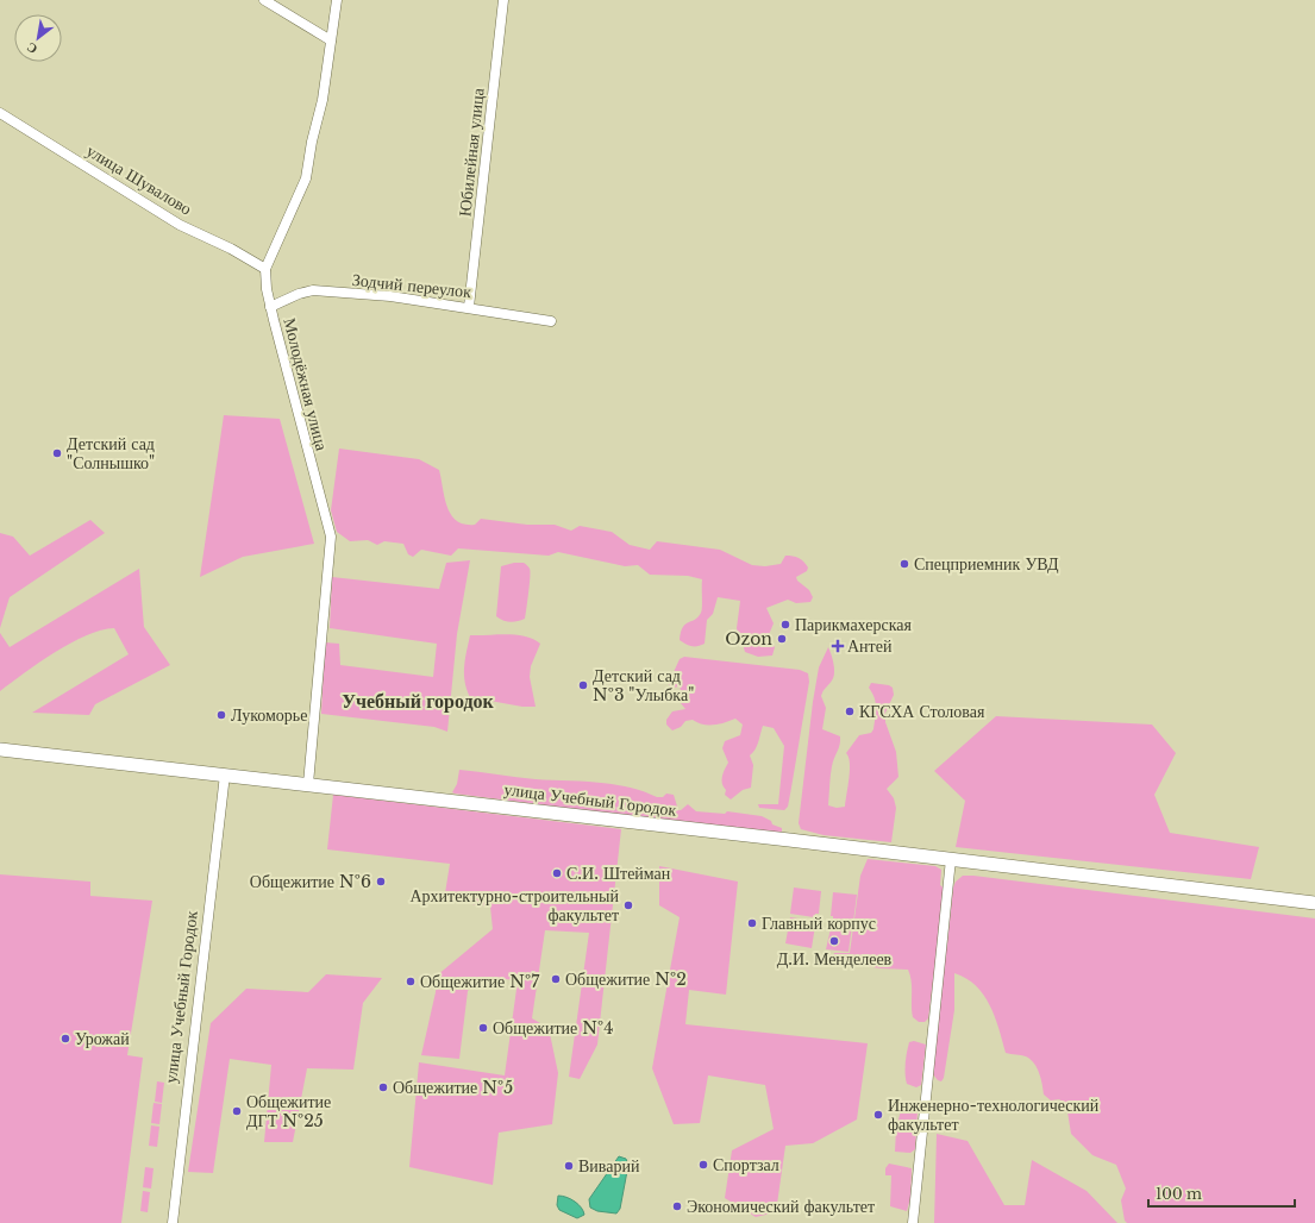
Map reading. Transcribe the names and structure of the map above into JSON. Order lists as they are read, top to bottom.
{
  "streets": {
    "street": [
      "Юбилейная улица",
      "улица Шувалово",
      "Зодчий переулок",
      "Молодёжная улица",
      "улица Учебный Городок"
    ]
  },
  "crossings": [
    ["Юбилейная улица", "Зодчий переулок"],
    ["улица Шувалово", "Молодёжная улица"],
    ["Зодчий переулок", "Молодёжная улица"],
    ["Молодёжная улица", "улица Учебный Городок"]
  ],
  "districts": ["Учебный городок"],
  "places": {
    "other": [
      "Детский сад \"Солнышко\"",
      "Спецприемник УВД",
      "Парикмахерская",
      "Ozon",
      "Детский сад №3 \"Улыбка\"",
      "КГСХА Столовая",
      "Лукоморье",
      "С.И. Штейман",
      "Общежитие №6",
      "Архитектурно-строительный факультет",
      "Главный корпус",
      "Д.И. Менделеев",
      "Общежитие №2",
      "Общежитие №7",
      "Общежитие №4",
      "Урожай",
      "Общежитие №5",
      "Общежитие ДГТ №25",
      "Инженерно-технологический факультет",
      "Спортзал",
      "Виварий",
      "Экономический факультет"
    ],
    "health": ["Антей"]
  },
  "scale_bar": "100 m",
  "north": "bottom left"
}
